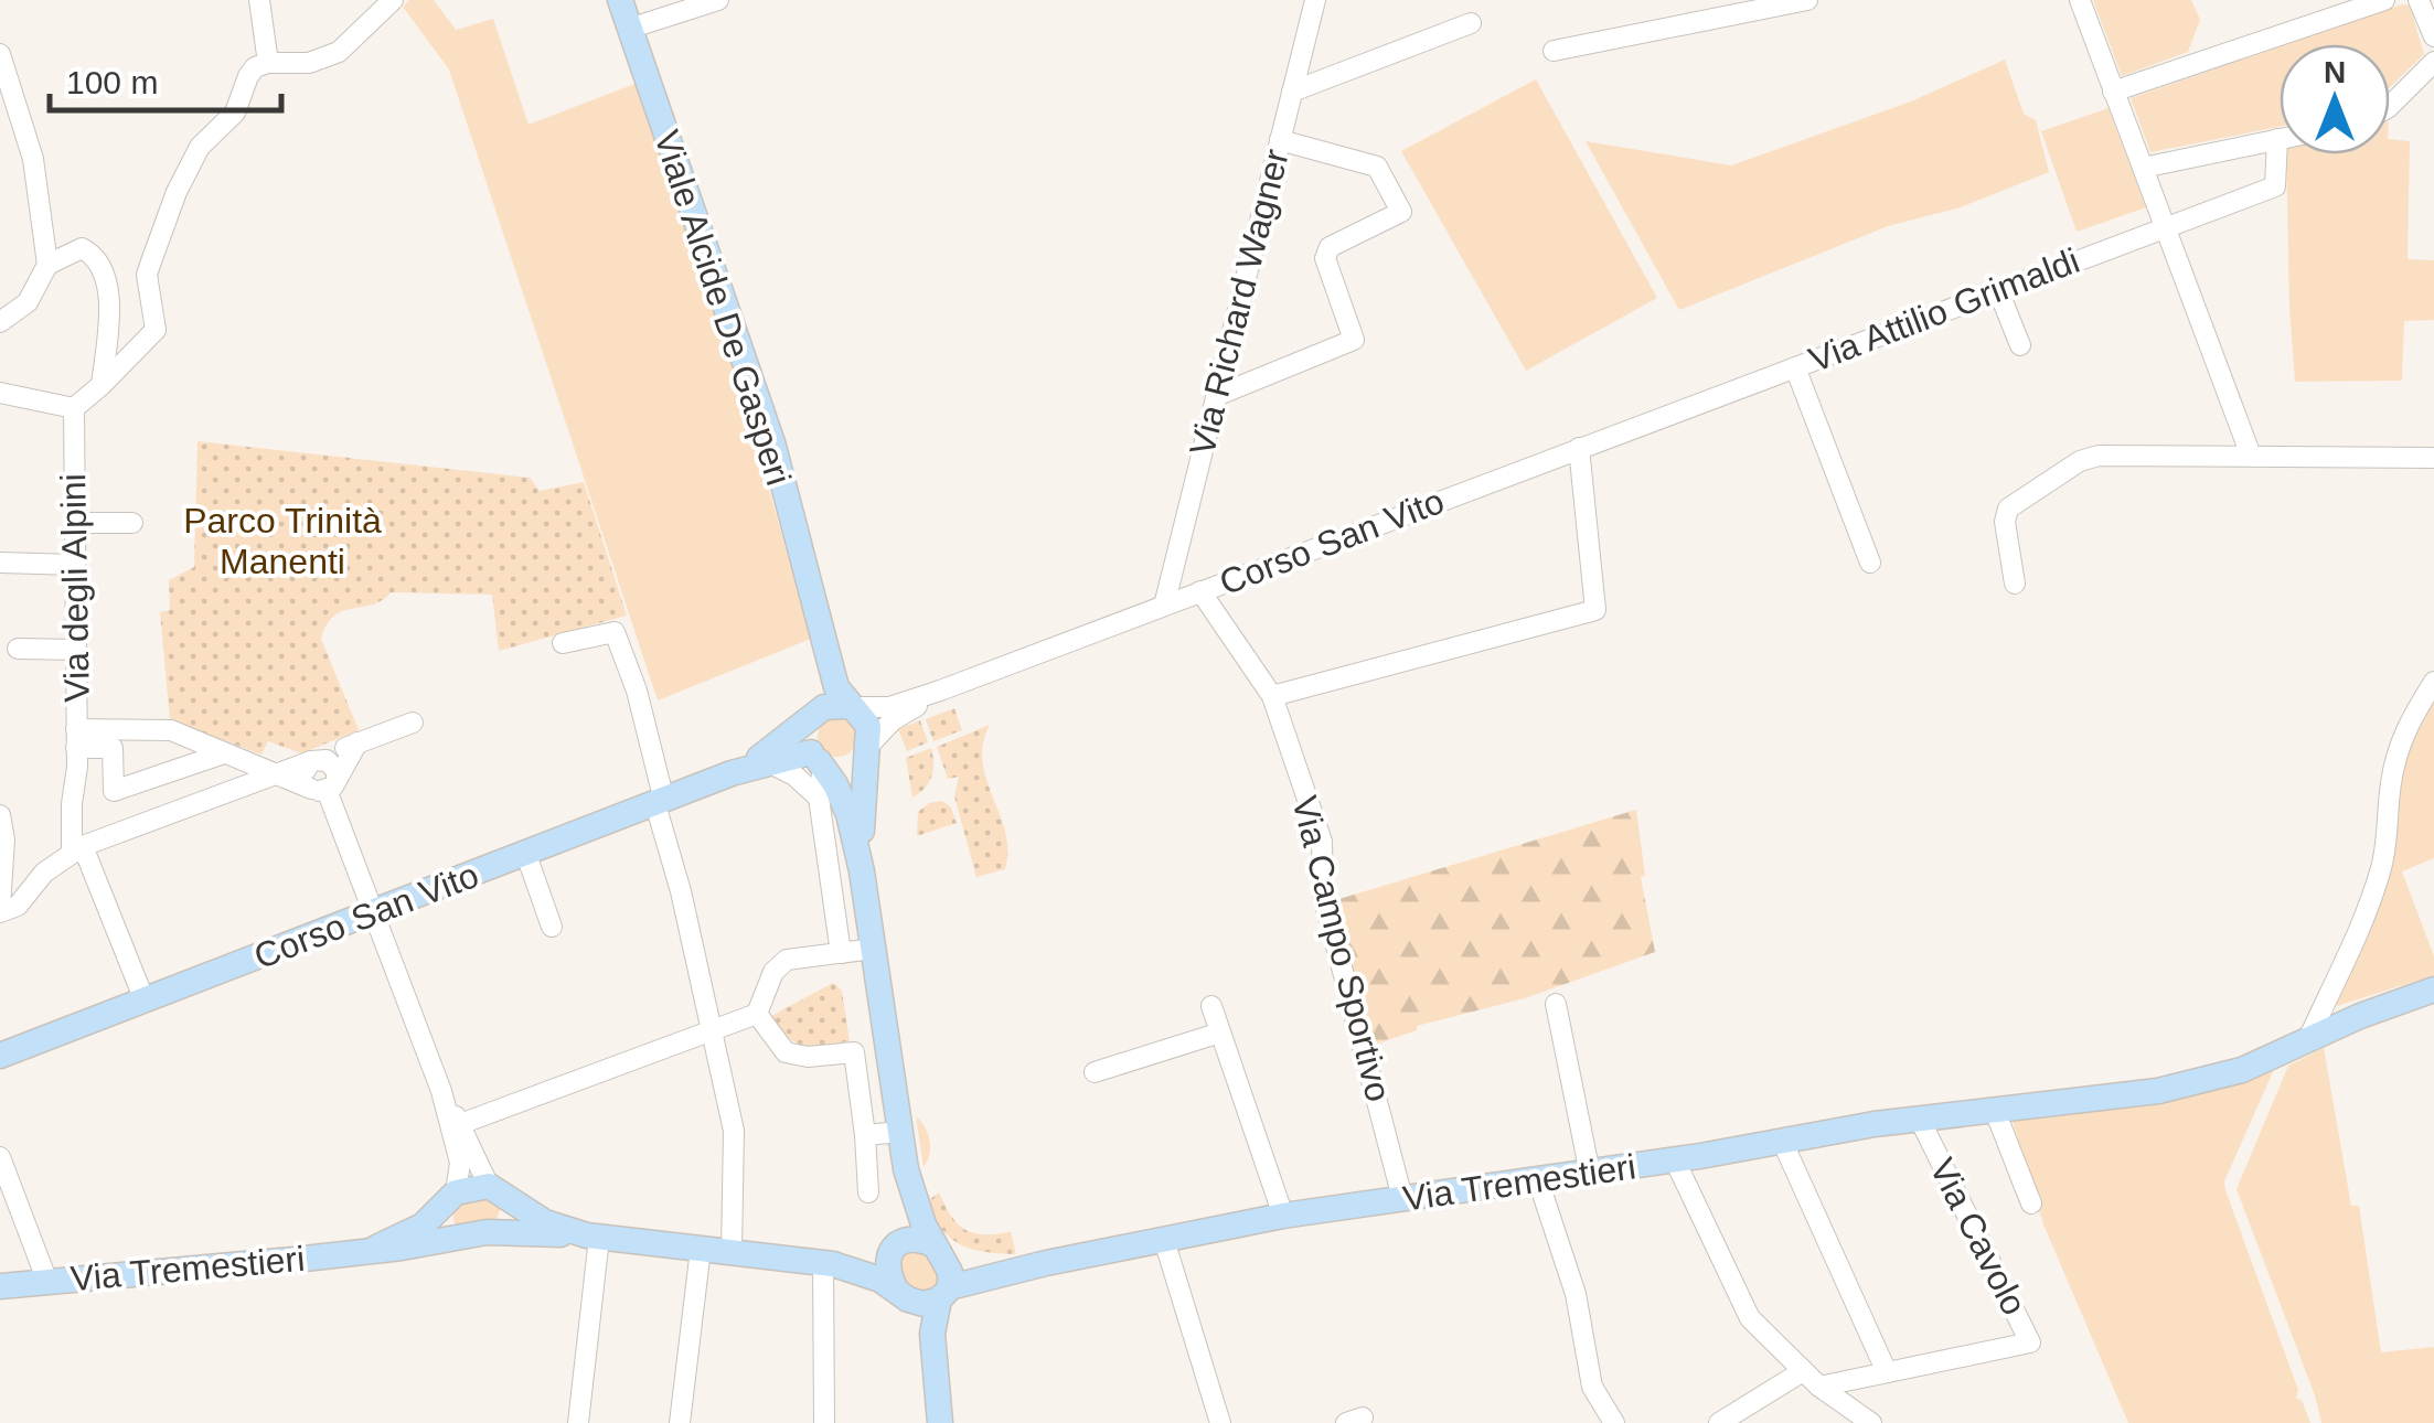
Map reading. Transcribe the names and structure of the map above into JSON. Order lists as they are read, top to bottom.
{
  "streets": {
    "main road": ["Viale Alcide De Gasperi", "Corso San Vito", "Via Tremestieri"],
    "street": [
      "Via Richard Wagner",
      "Via Attilio Grimaldi",
      "Via degli Alpini",
      "Via Campo Sportivo",
      "Via Cavolo"
    ]
  },
  "crossings": [
    ["Via Richard Wagner", "Corso San Vito"],
    ["Via Attilio Grimaldi", "Corso San Vito"],
    ["Corso San Vito", "Via degli Alpini"],
    ["Corso San Vito", "Via Campo Sportivo"],
    ["Via Campo Sportivo", "Via Tremestieri"],
    ["Via Tremestieri", "Via Cavolo"]
  ],
  "parks": ["Parco Trinità Manenti"],
  "scale_bar": "100 m",
  "north": "top"
}
